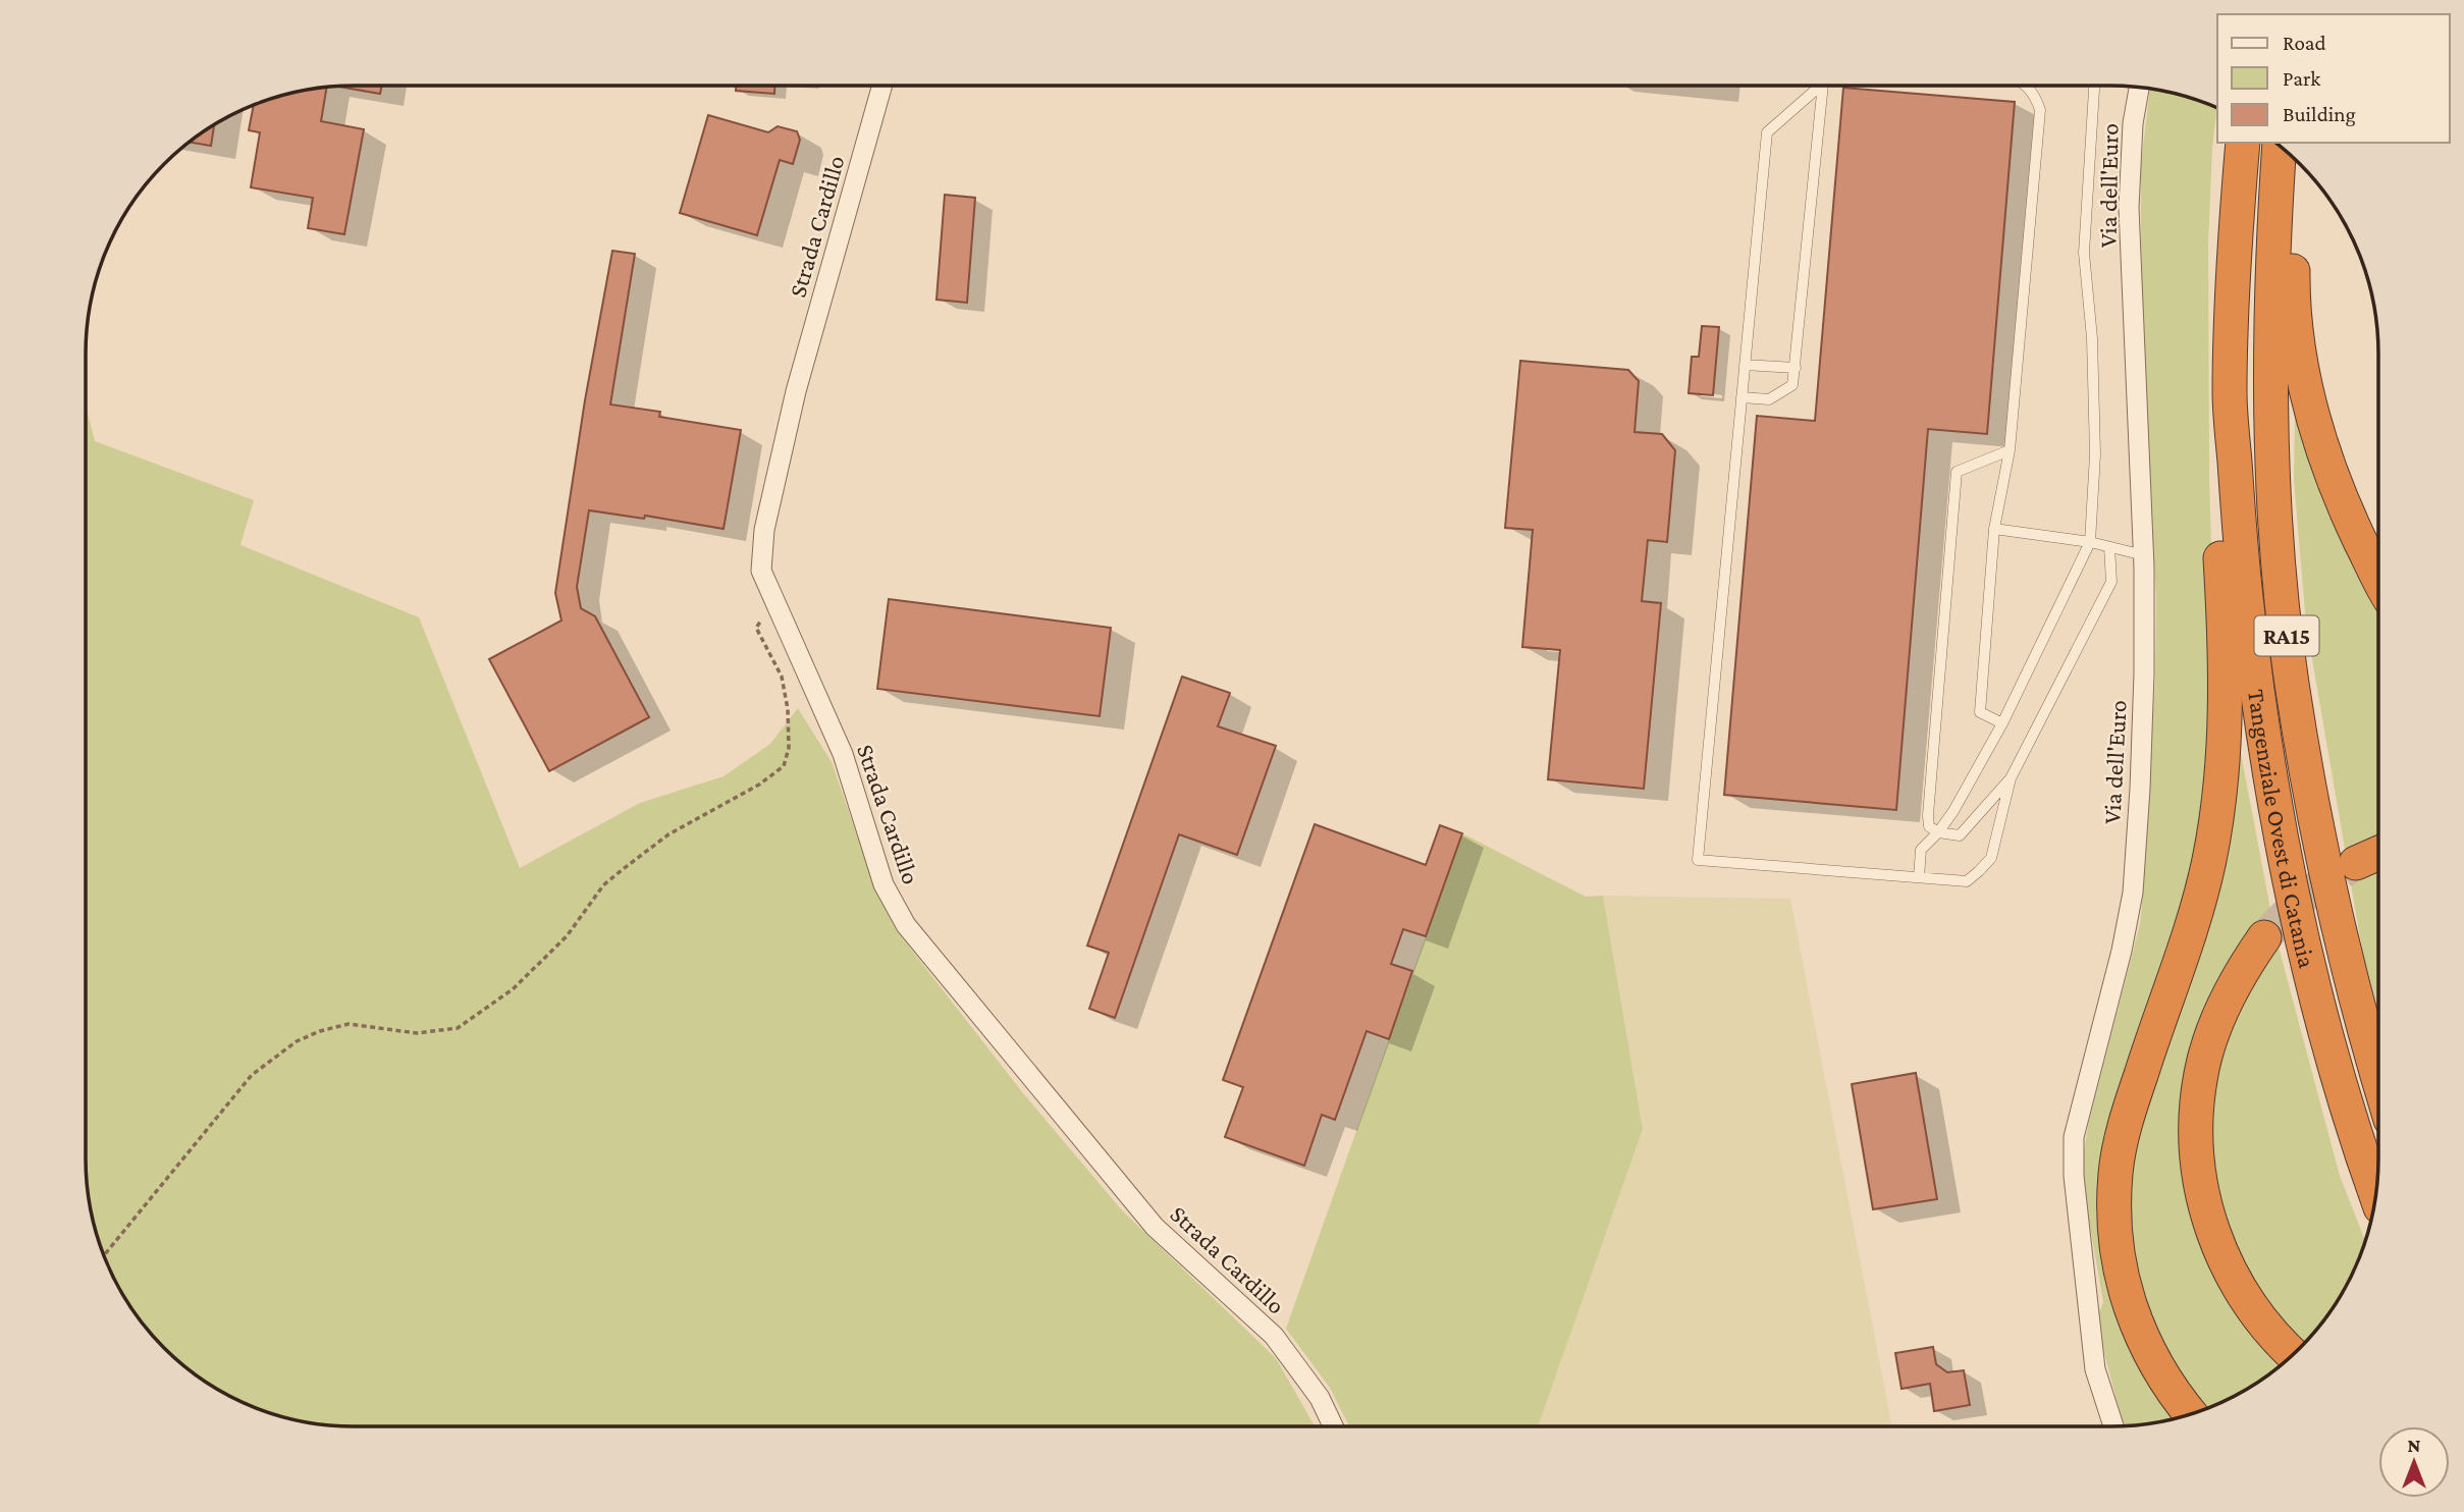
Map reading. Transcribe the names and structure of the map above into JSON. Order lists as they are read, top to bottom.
{
  "streets": {
    "highway": ["RA15", "Tangenziale Ovest di Catania"],
    "street": ["Via dell'Euro", "Strada Cardillo"]
  },
  "legend": ["Road", "Park", "Building"],
  "north": "top"
}
